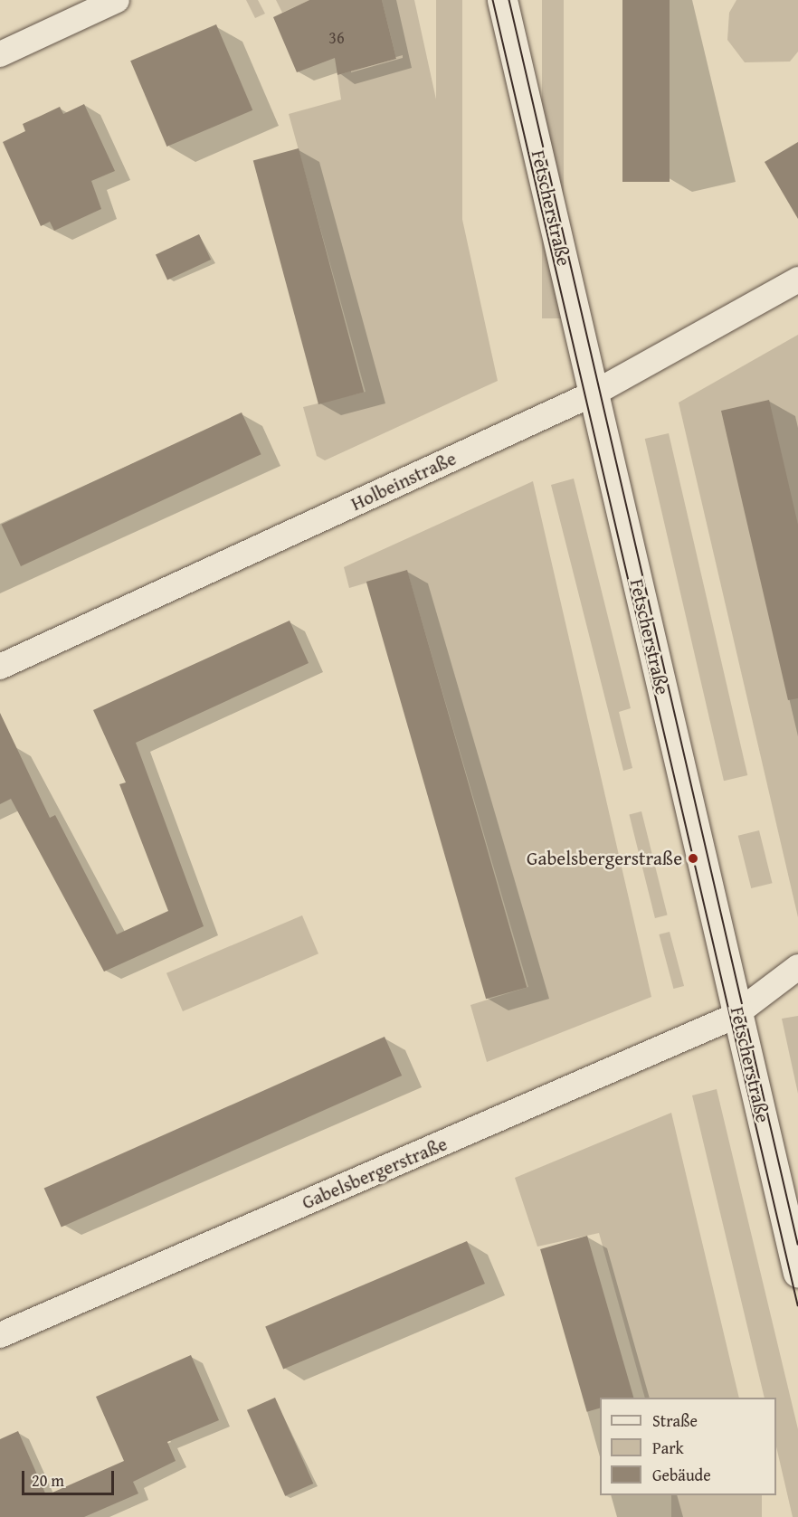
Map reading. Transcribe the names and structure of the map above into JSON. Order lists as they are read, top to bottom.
{
  "streets": {
    "main road": ["Fetscherstraße"],
    "street": ["Holbeinstraße", "Gabelsbergerstraße"]
  },
  "crossings": [
    ["Fetscherstraße", "Holbeinstraße"],
    ["Fetscherstraße", "Gabelsbergerstraße"]
  ],
  "places": ["Gabelsbergerstraße"],
  "house_numbers": ["36"],
  "legend": ["Straße", "Park", "Gebäude"],
  "scale_bar": "20 m"
}
